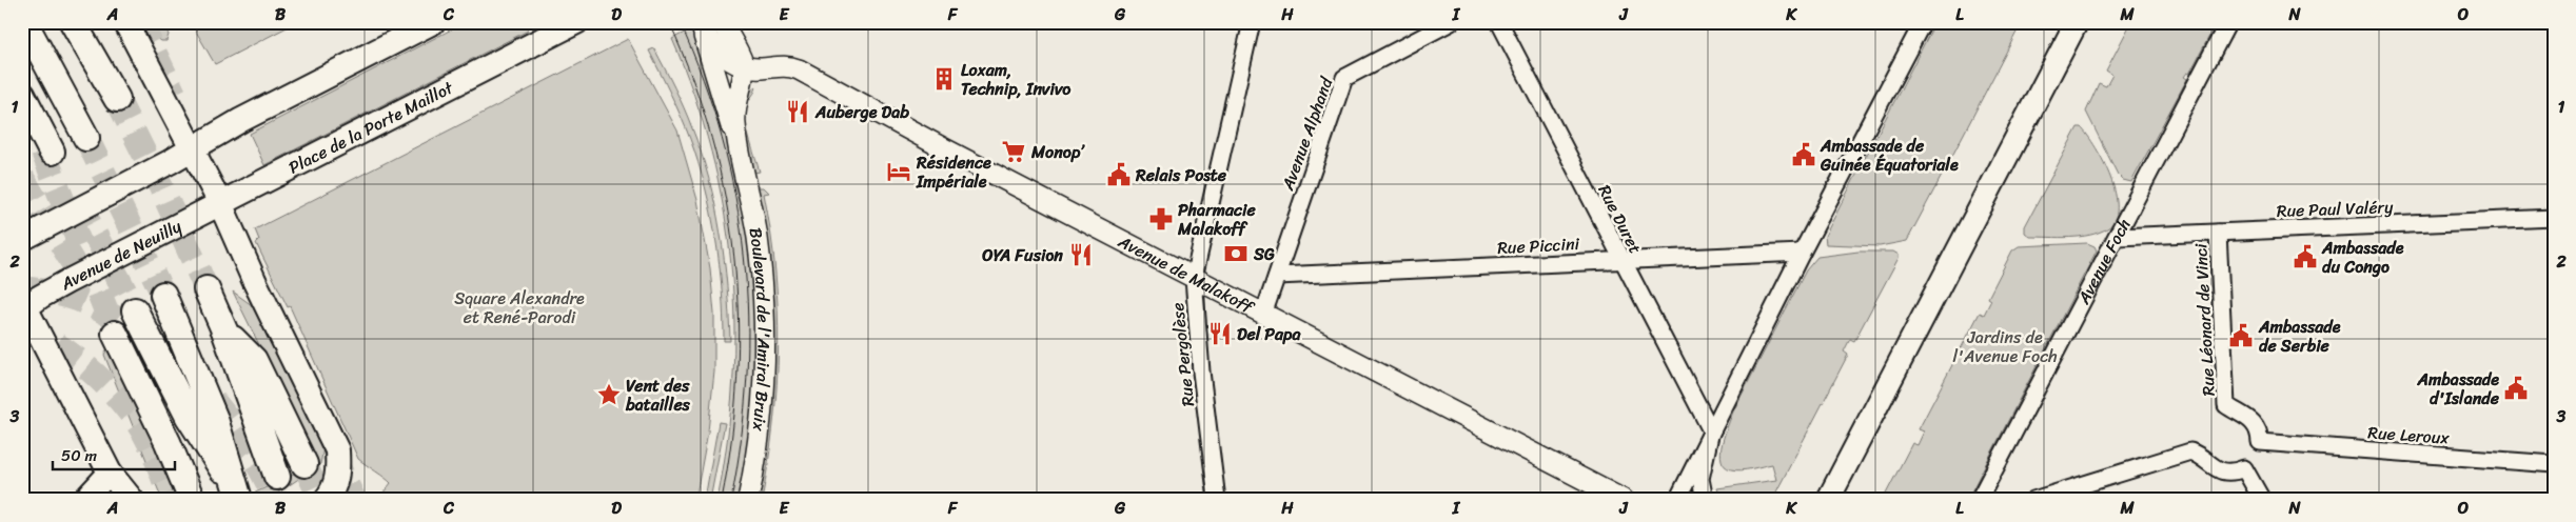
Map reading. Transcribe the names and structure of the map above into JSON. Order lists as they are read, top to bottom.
{
  "streets": {
    "main road": ["Place de la Porte Maillot", "Avenue de Neuilly"],
    "street": [
      "Avenue Alphand",
      "Rue Paul Valéry",
      "Rue Duret",
      "Rue Piccini",
      "Avenue Foch",
      "Avenue de Malakoff",
      "Rue Léonard de Vinci",
      "Boulevard de l'Amiral Bruix",
      "Rue Pergolèse",
      "Rue Leroux"
    ]
  },
  "crossings": [
    ["Place de la Porte Maillot", "Avenue de Neuilly"],
    ["Avenue Alphand", "Rue Piccini"],
    ["Avenue Alphand", "Avenue de Malakoff"],
    ["Rue Paul Valéry", "Avenue Foch"],
    ["Rue Paul Valéry", "Rue Léonard de Vinci"],
    ["Rue Duret", "Rue Piccini"],
    ["Avenue de Malakoff", "Boulevard de l'Amiral Bruix"],
    ["Avenue de Malakoff", "Rue Pergolèse"],
    ["Rue Léonard de Vinci", "Rue Leroux"]
  ],
  "parks": ["Square Alexandre et René-Parodi", "Jardins de l'Avenue Foch"],
  "places": {
    "building": ["Loxam, Technip, Invivo"],
    "restaurant": ["Auberge Dab", "OYA Fusion", "Del Papa"],
    "supermarket": ["Monop’"],
    "public building": [
      "Ambassade de Guinée Équatoriale",
      "Relais Poste",
      "Ambassade du Congo",
      "Ambassade de Serbie",
      "Ambassade d'Islande"
    ],
    "hotel": ["Résidence Impériale"],
    "pharmacy": ["Pharmacie Malakoff"],
    "bank": ["SG"],
    "place": ["Vent des batailles"]
  },
  "scale_bar": "50 m",
  "grid": {
    "columns": [
      "A",
      "B",
      "C",
      "D",
      "E",
      "F",
      "G",
      "H",
      "I",
      "J",
      "K",
      "L",
      "M",
      "N",
      "O"
    ],
    "rows": ["1", "2", "3"]
  }
}
